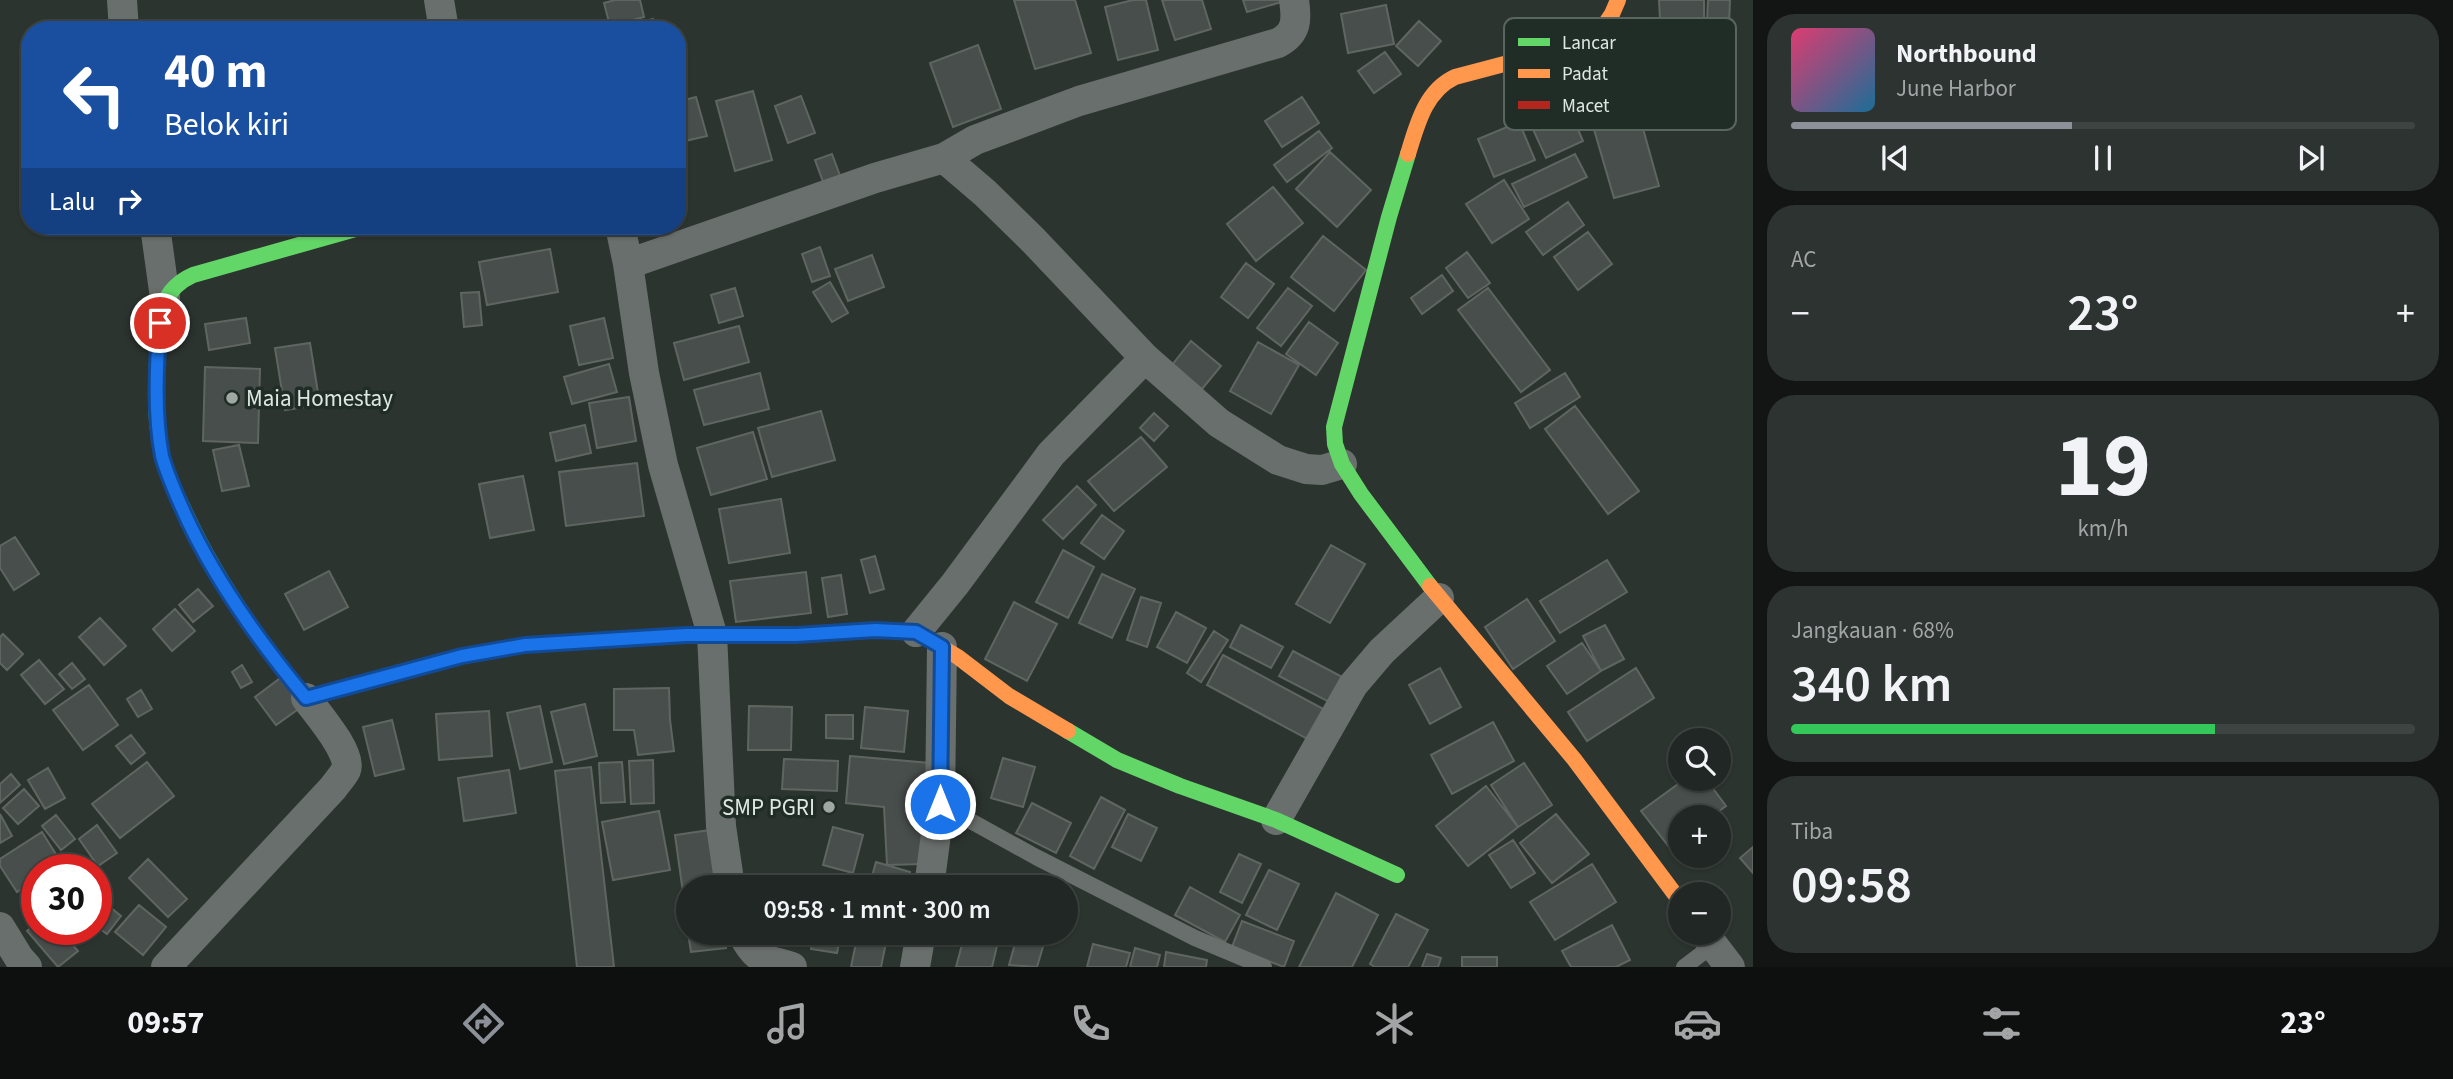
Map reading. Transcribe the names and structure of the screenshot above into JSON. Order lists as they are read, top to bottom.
{
  "places": ["Maia Homestay", "SMP PGRI"],
  "legend": ["Lancar", "Padat", "Macet"],
  "page": {
    "turn": ["40 m", "Belok kiri"],
    "song": ["Northbound", "June Harbor"],
    "then": "Lalu",
    "tile": [
      "AC",
      ["19", "km/h"],
      ["Jangkauan · 68%", "340 km"],
      ["Tiba", "09:58"]
    ],
    "heat": ["−", "23°", "+"],
    "map_buttons": ["+", "−"],
    "limit": "30",
    "trip": "09:58 · 1 mnt · 300 m",
    "tabs": ["09:57", "23°"]
  }
}
